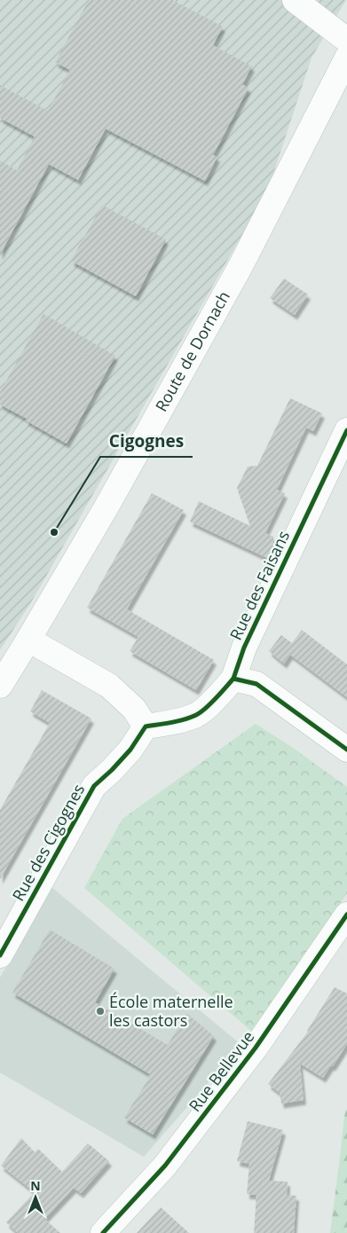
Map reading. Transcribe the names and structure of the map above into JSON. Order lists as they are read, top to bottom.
{
  "streets": {
    "street": [
      "Route de Dornach",
      "Rue des Faisans",
      "Rue des Cigognes",
      "Rue Bellevue"
    ]
  },
  "places": ["Cigognes", "École maternelle les castors"],
  "north": "top"
}
